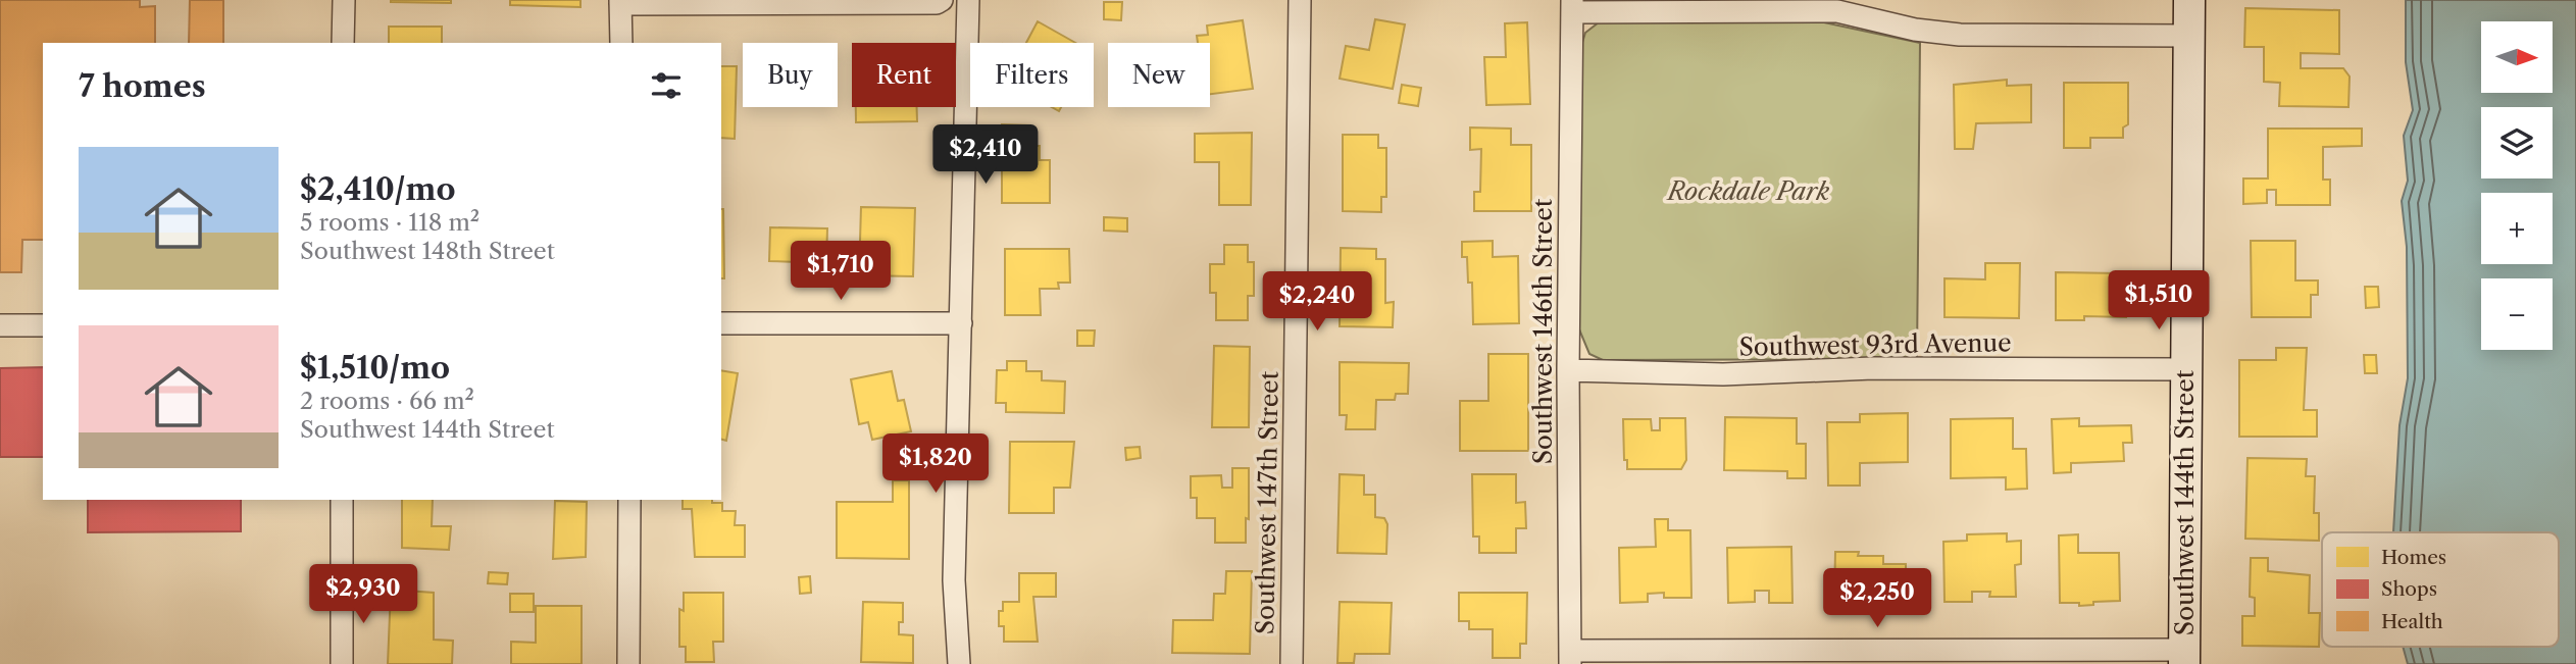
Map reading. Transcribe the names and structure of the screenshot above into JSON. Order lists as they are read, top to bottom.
{
  "streets": {
    "street": [
      "Southwest 146th Street",
      "Southwest 93rd Avenue",
      "Southwest 147th Street",
      "Southwest 144th Street"
    ]
  },
  "crossings": [
    ["Southwest 146th Street", "Southwest 93rd Avenue"],
    ["Southwest 93rd Avenue", "Southwest 144th Street"]
  ],
  "parks": ["Rockdale Park"],
  "legend": ["Homes", "Shops", "Health"],
  "north": "right",
  "page": {
    "map_buttons": ["+", "−"],
    "chip": [
      "Buy",
      "Rent",
      "Filters",
      "New"
    ],
    "heading": "7 homes",
    "price": [
      "$2,410",
      "$1,710",
      "$1,510",
      "$2,240",
      "$1,820",
      "$2,930",
      "$2,250"
    ],
    "list": [
      {
        "name": "$2,410/mo",
        "note": "5 rooms · 118 m² · Southwest 148th Street"
      },
      {
        "name": "$1,510/mo",
        "note": "2 rooms · 66 m² · Southwest 144th Street"
      }
    ]
  }
}
